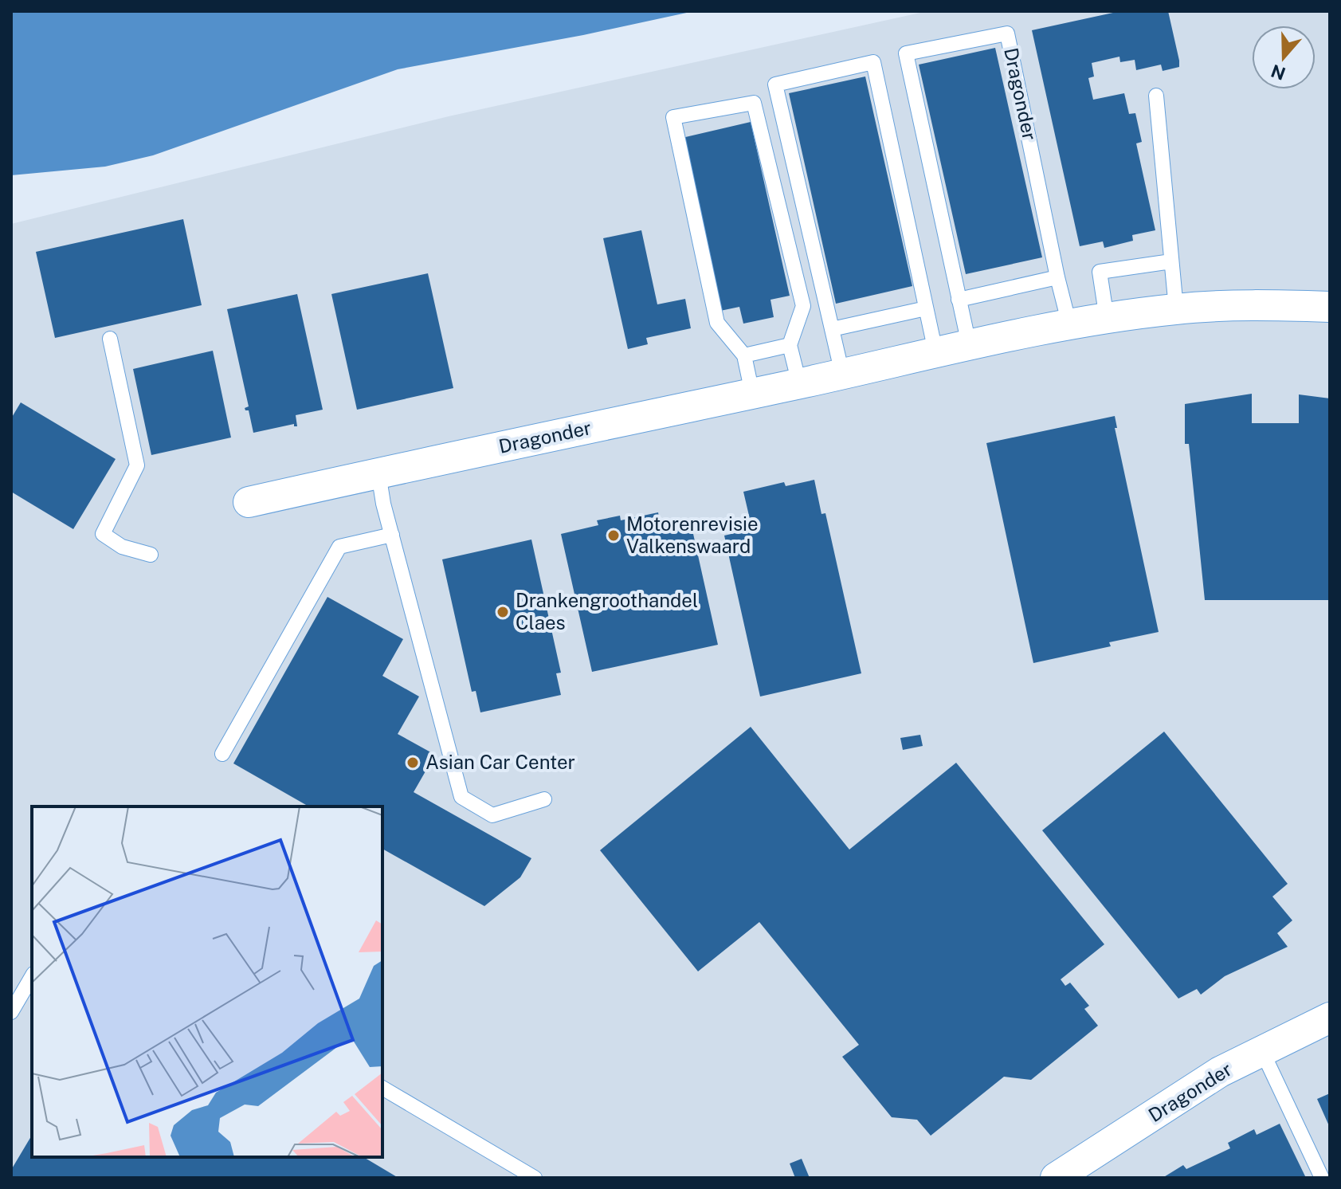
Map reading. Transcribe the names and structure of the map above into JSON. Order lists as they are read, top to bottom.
{
  "streets": {
    "street": ["Dragonder"]
  },
  "places": ["Motorenrevisie Valkenswaard", "Drankengroothandel Claes", "Asian Car Center"],
  "north": "bottom"
}
